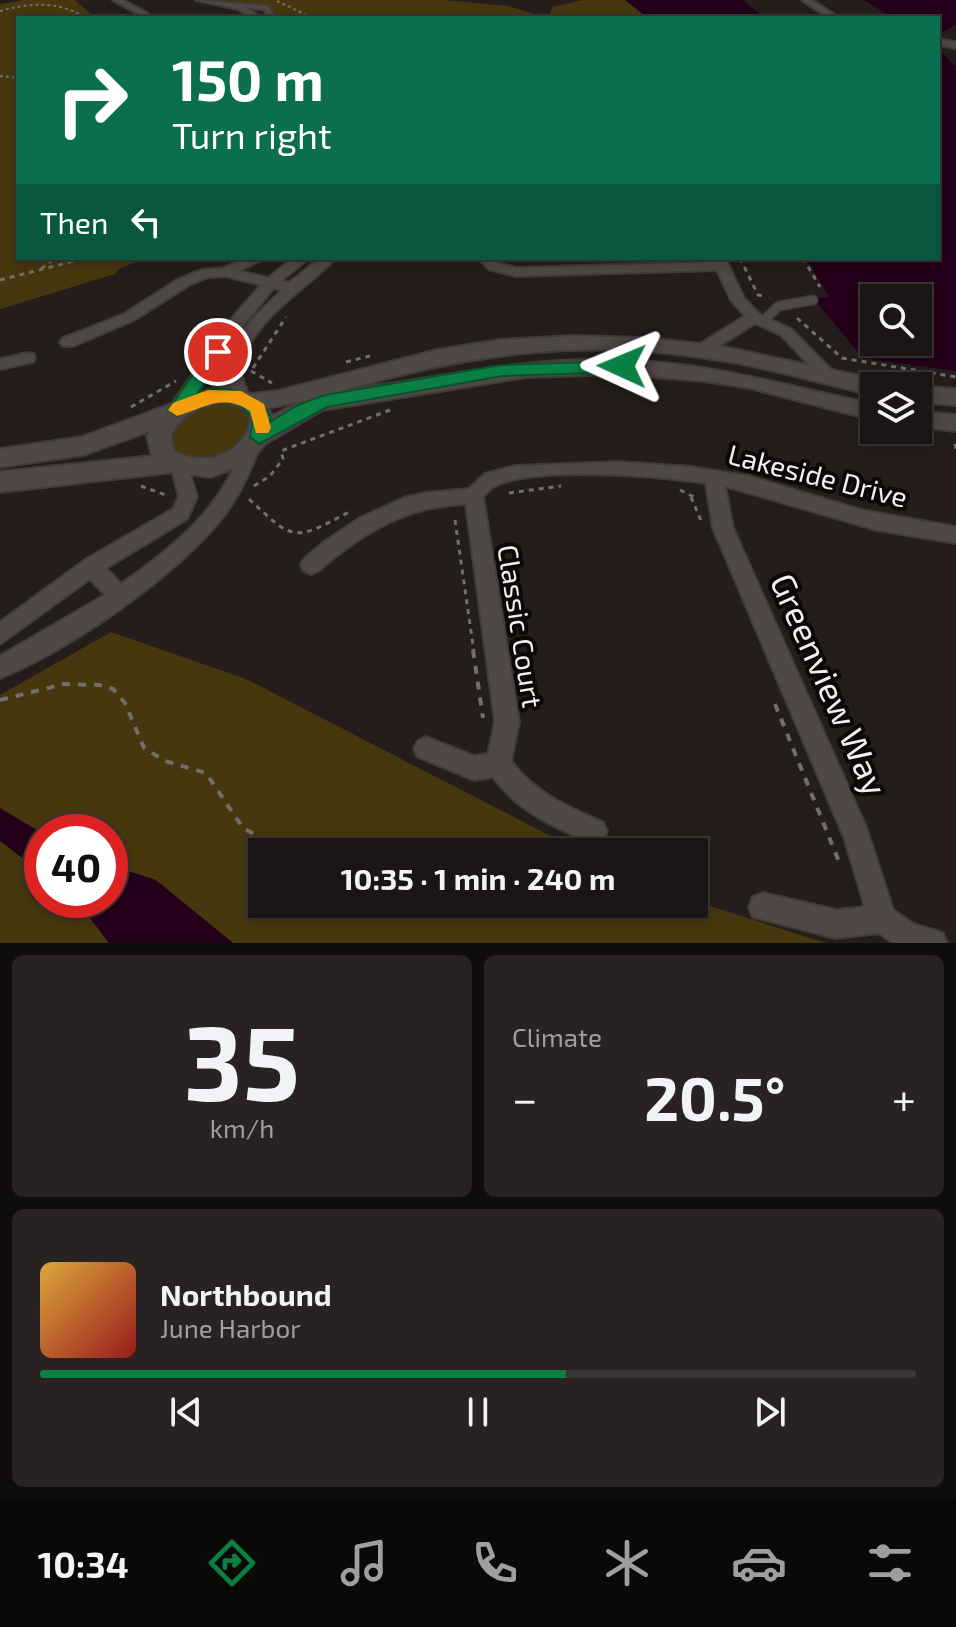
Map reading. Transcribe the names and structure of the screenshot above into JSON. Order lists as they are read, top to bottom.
{
  "streets": {
    "street": ["Lakeside Drive", "Classic Court", "Greenview Way"]
  },
  "crossings": [
    ["Lakeside Drive", "Classic Court"],
    ["Lakeside Drive", "Greenview Way"]
  ],
  "page": {
    "turn": ["150 m", "Turn right"],
    "then": "Then",
    "limit": "40",
    "trip": "10:35 · 1 min · 240 m",
    "tile": [
      ["35", "km/h"],
      "Climate"
    ],
    "heat": ["−", "20.5°", "+"],
    "song": ["Northbound", "June Harbor"],
    "tabs": "10:34"
  }
}
